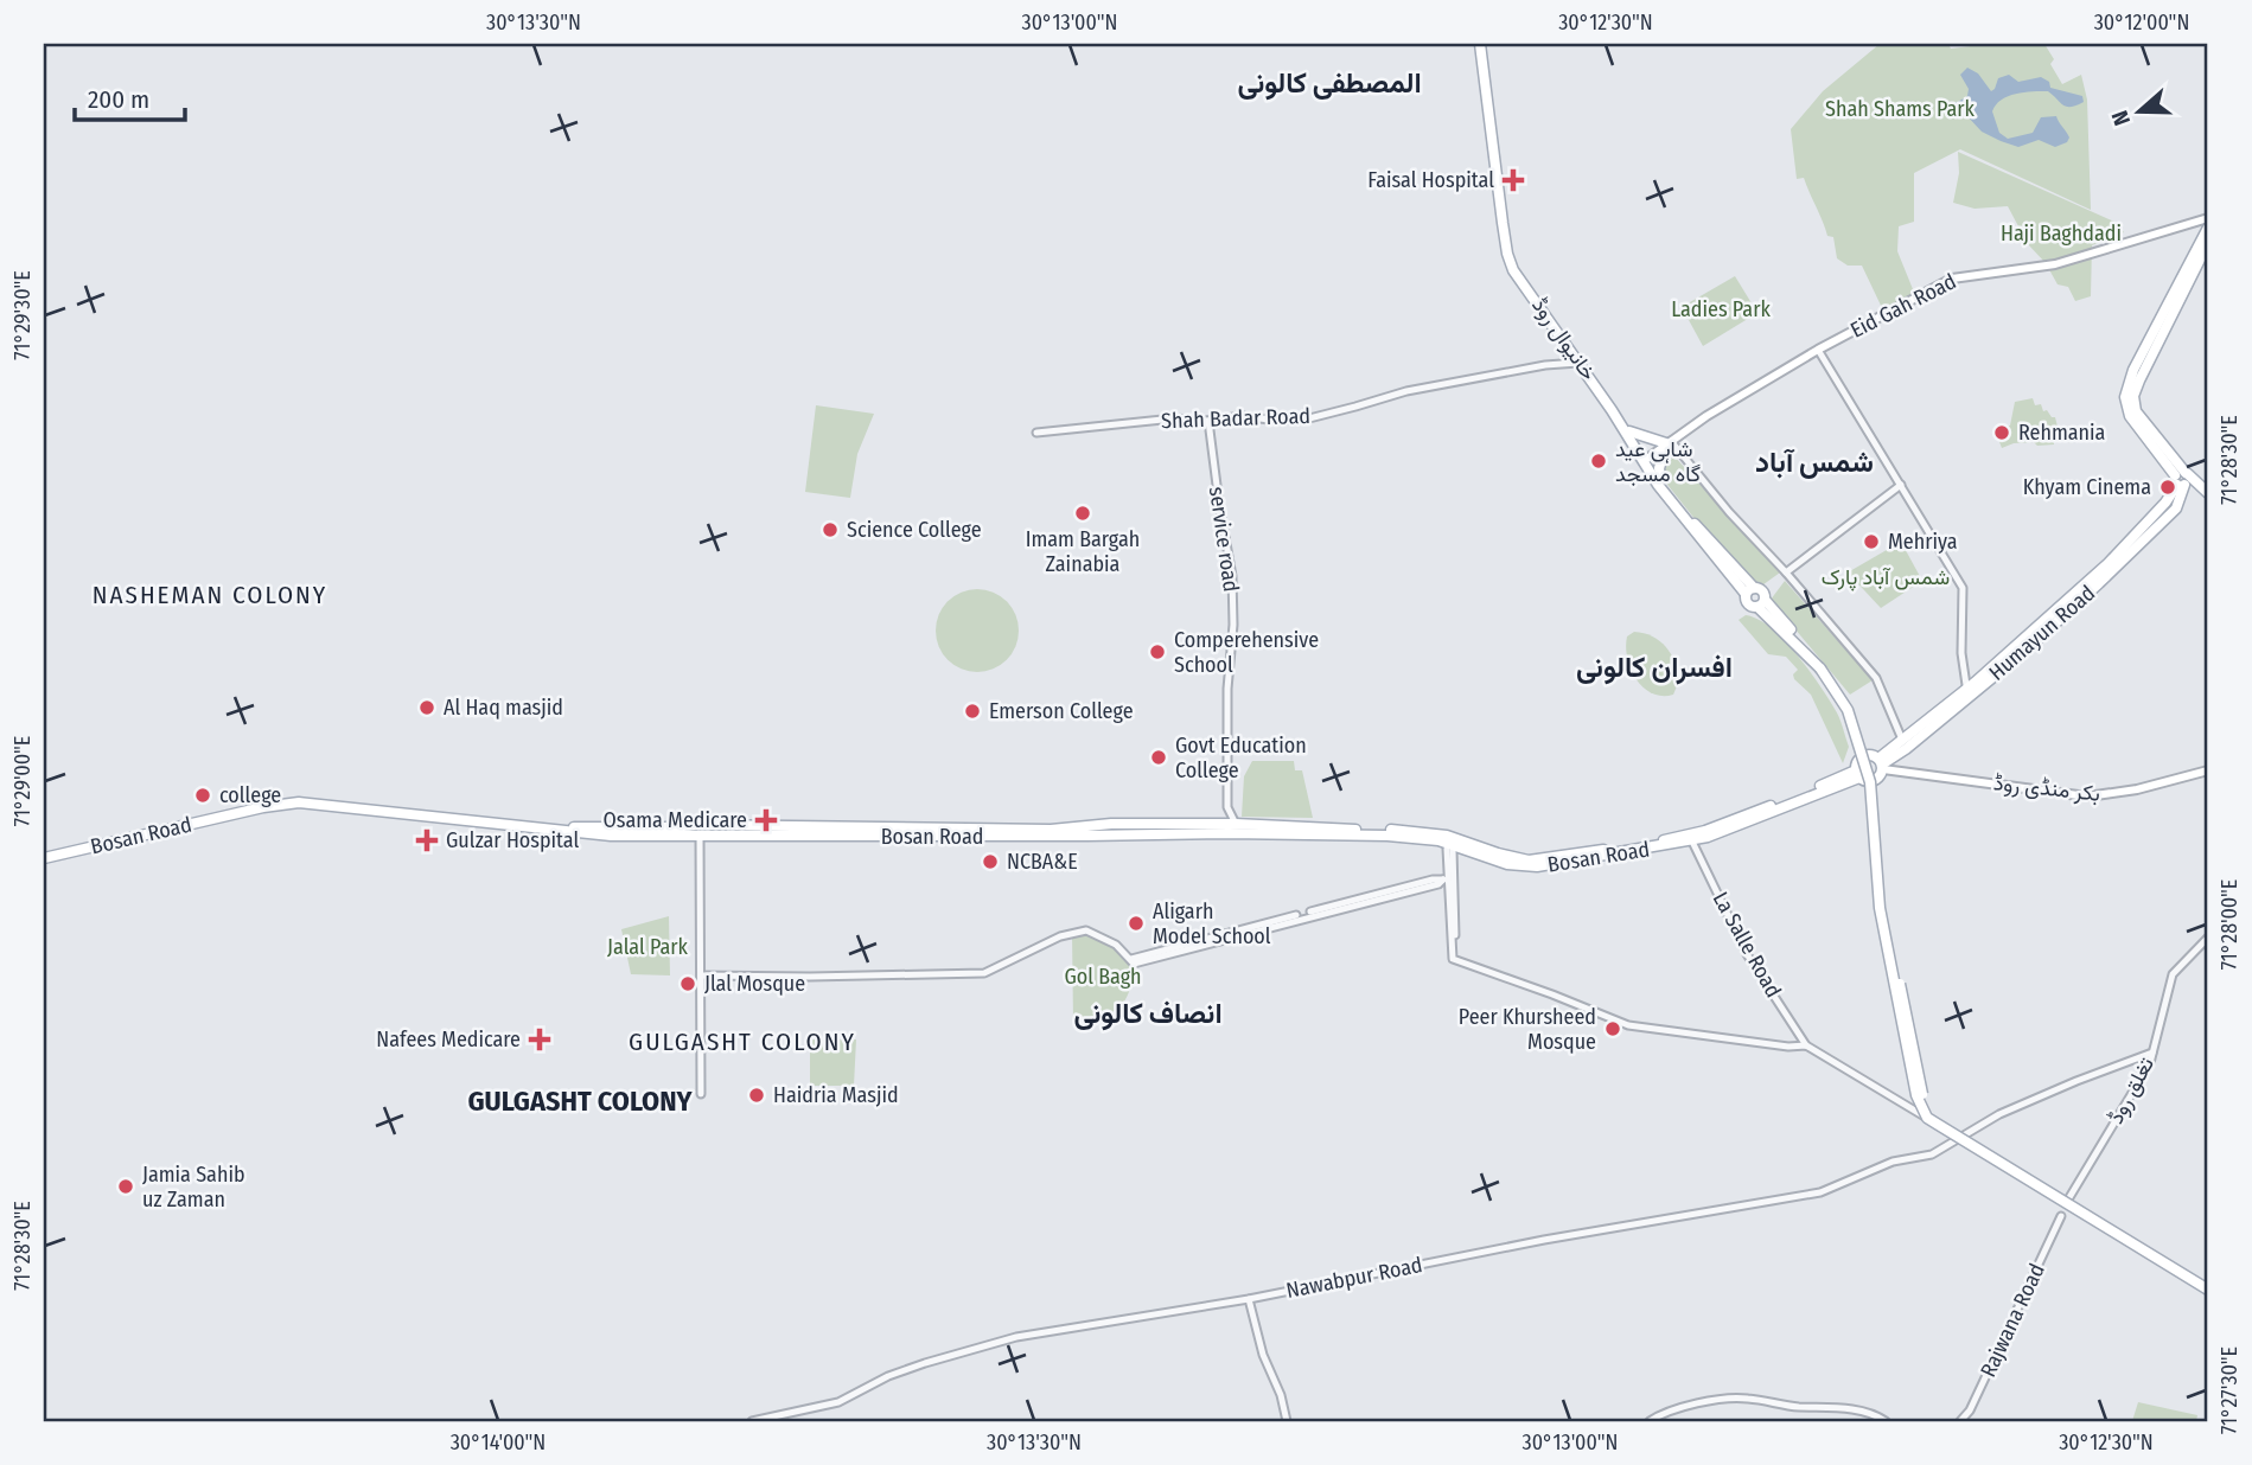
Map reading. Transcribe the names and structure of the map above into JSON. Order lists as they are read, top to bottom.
{
  "streets": {
    "main road": [
      "Eid Gah Road",
      "خانیوال روڈ",
      "Humayun Road",
      "بکر منڈی روڈ",
      "Bosan Road"
    ],
    "street": [
      "Shah Badar Road",
      "service road",
      "La Salle Road",
      "تغلق روڈ",
      "Nawabpur Road",
      "Rajwana Road"
    ]
  },
  "crossings": [
    ["Eid Gah Road", "خانیوال روڈ"],
    ["خانیوال روڈ", "Shah Badar Road"],
    ["Shah Badar Road", "service road"],
    ["Humayun Road", "بکر منڈی روڈ"],
    ["Humayun Road", "Bosan Road"],
    ["بکر منڈی روڈ", "Bosan Road"],
    ["Bosan Road", "La Salle Road"],
    ["تغلق روڈ", "Nawabpur Road"]
  ],
  "districts": [
    "المصطفی کالونی",
    "شمس آباد",
    "NASHEMAN COLONY",
    "افسران کالونی",
    "انصاف کالونی",
    "GULGASHT COLONY",
    "GULGASHT COLONY"
  ],
  "parks": [
    "Shah Shams Park",
    "Haji Baghdadi",
    "Ladies Park",
    "شمس آباد پارک",
    "Jalal Park",
    "Gol Bagh"
  ],
  "places": {
    "health": [
      "Faisal Hospital",
      "Osama Medicare",
      "Gulzar Hospital",
      "Nafees Medicare"
    ],
    "other": [
      "Rehmania",
      "شاہی عید گاہ مسجد",
      "Khyam Cinema",
      "Imam Bargah Zainabia",
      "Science College",
      "Mehriya",
      "Comperehensive School",
      "Al Haq masjid",
      "Emerson College",
      "Govt Education College",
      "college",
      "NCBA&E",
      "Aligarh Model School",
      "Jlal Mosque",
      "Peer Khursheed Mosque",
      "Haidria Masjid",
      "Jamia Sahib uz Zaman"
    ]
  },
  "scale_bar": "200 m",
  "north": "left",
  "coordinates": [
    "30°13'30\"N",
    "30°13'00\"N",
    "30°12'30\"N",
    "30°12'00\"N",
    "71°29'30\"E",
    "71°28'30\"E",
    "71°29'00\"E",
    "71°28'00\"E",
    "71°27'30\"E",
    "30°14'00\"N"
  ]
}
